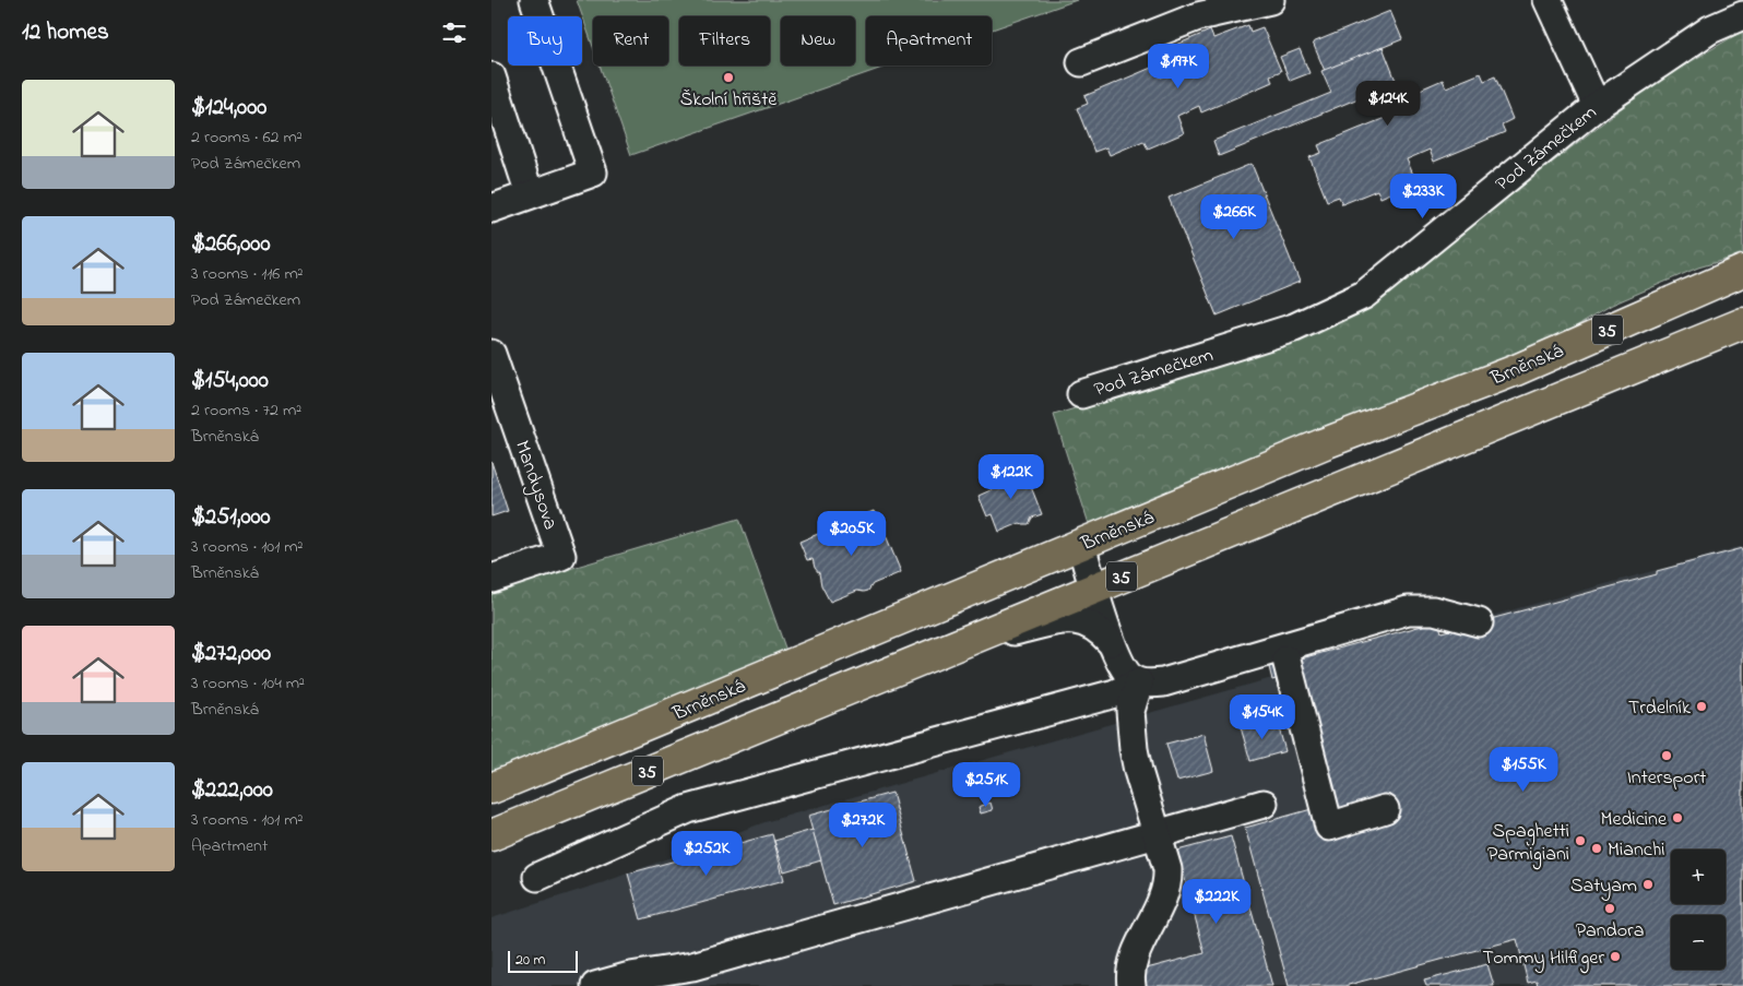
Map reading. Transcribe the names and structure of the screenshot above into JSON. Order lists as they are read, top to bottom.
{
  "streets": {
    "main road": ["35", "Brněnská"],
    "street": ["Pod Zámečkem", "Mandysova"]
  },
  "places": [
    "Školní hřiště",
    "Trdelník",
    "Intersport",
    "Medicine",
    "Spaghetti Parmigiani",
    "Mianchi",
    "Satyam",
    "Pandora",
    "Tommy Hilfiger"
  ],
  "scale_bar": "20 m",
  "page": {
    "heading": "12 homes",
    "chip": [
      "Buy",
      "Rent",
      "Filters",
      "New",
      "Apartment"
    ],
    "price": [
      "$197K",
      "$124K",
      "$233K",
      "$266K",
      "$122K",
      "$205K",
      "$154K",
      "$155K",
      "$251K",
      "$272K",
      "$252K",
      "$222K"
    ],
    "list": [
      {
        "name": "$124,000",
        "note": "2 rooms · 62 m² · Pod Zámečkem"
      },
      {
        "name": "$266,000",
        "note": "3 rooms · 116 m² · Pod Zámečkem"
      },
      {
        "name": "$154,000",
        "note": "2 rooms · 72 m² · Brněnská"
      },
      {
        "name": "$251,000",
        "note": "3 rooms · 101 m² · Brněnská"
      },
      {
        "name": "$272,000",
        "note": "3 rooms · 104 m² · Brněnská"
      },
      {
        "name": "$222,000",
        "note": "3 rooms · 101 m² · Apartment"
      }
    ],
    "map_buttons": ["+", "−"],
    "scale": "20 m"
  }
}
